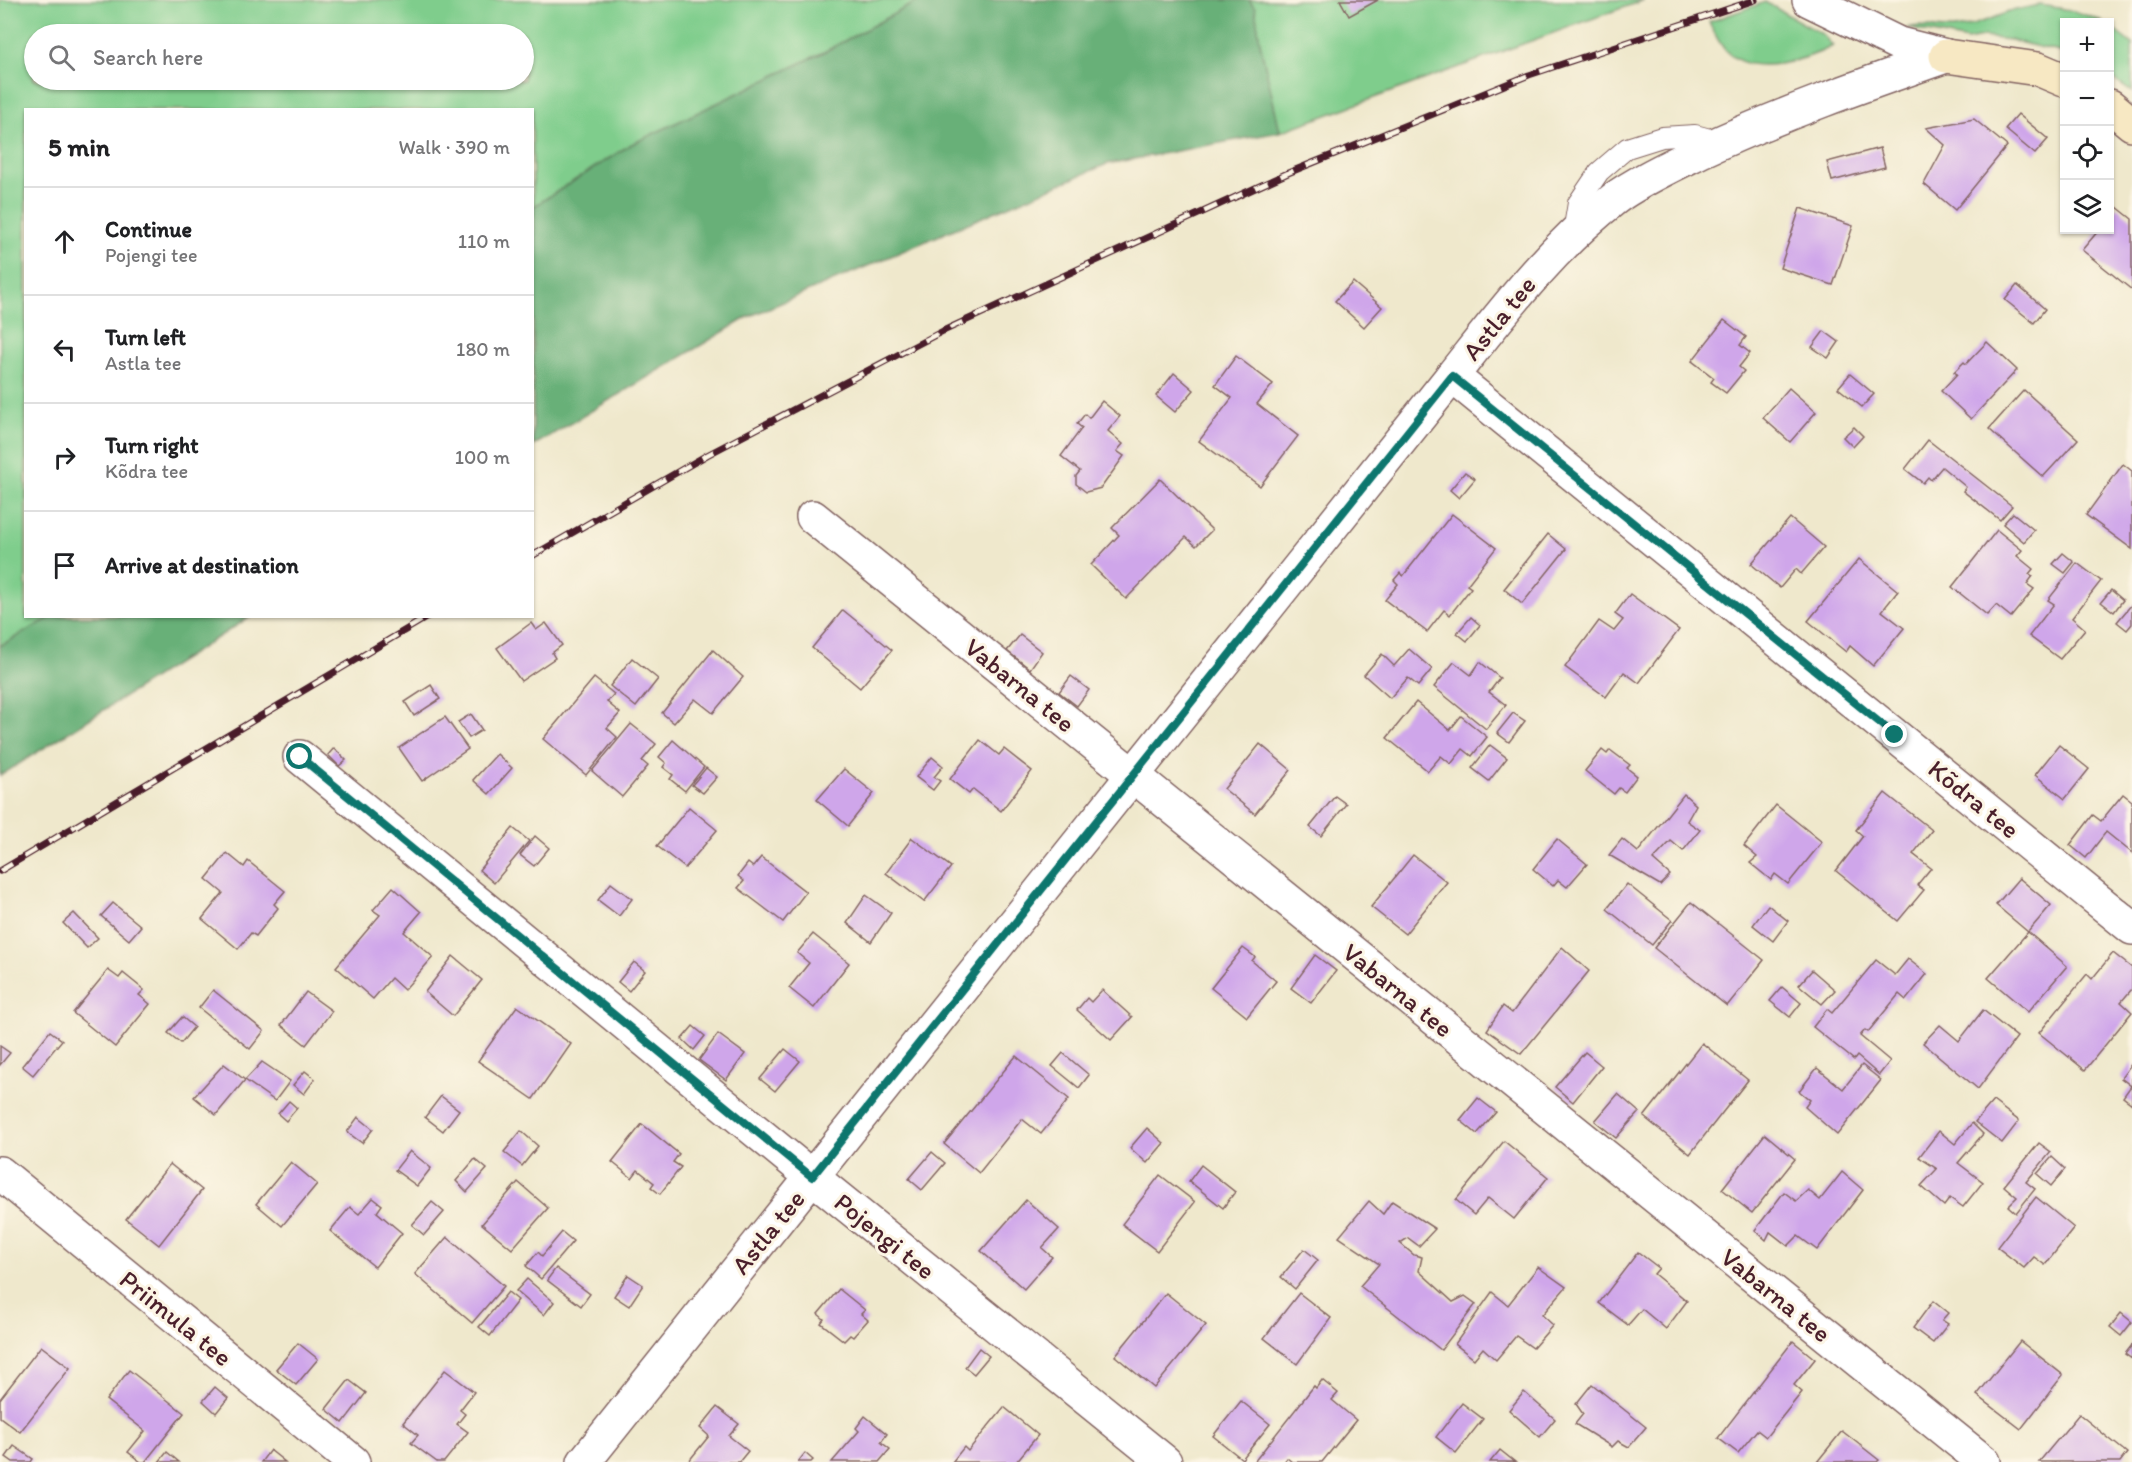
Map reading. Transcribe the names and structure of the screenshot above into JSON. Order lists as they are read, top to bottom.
{
  "streets": {
    "street": [
      "Astla tee",
      "Vabarna tee",
      "Kõdra tee",
      "Pojengi tee",
      "Priimula tee"
    ]
  },
  "crossings": [
    ["Astla tee", "Vabarna tee"],
    ["Astla tee", "Kõdra tee"],
    ["Astla tee", "Pojengi tee"]
  ],
  "page": {
    "map_buttons": ["+", "−"],
    "search": "Search here",
    "heading": ["5 min", "Walk · 390 m"],
    "list": [
      ["Continue", "Pojengi tee", "110 m"],
      ["Turn left", "Astla tee", "180 m"],
      ["Turn right", "Kõdra tee", "100 m"],
      "Arrive at destination"
    ]
  }
}
